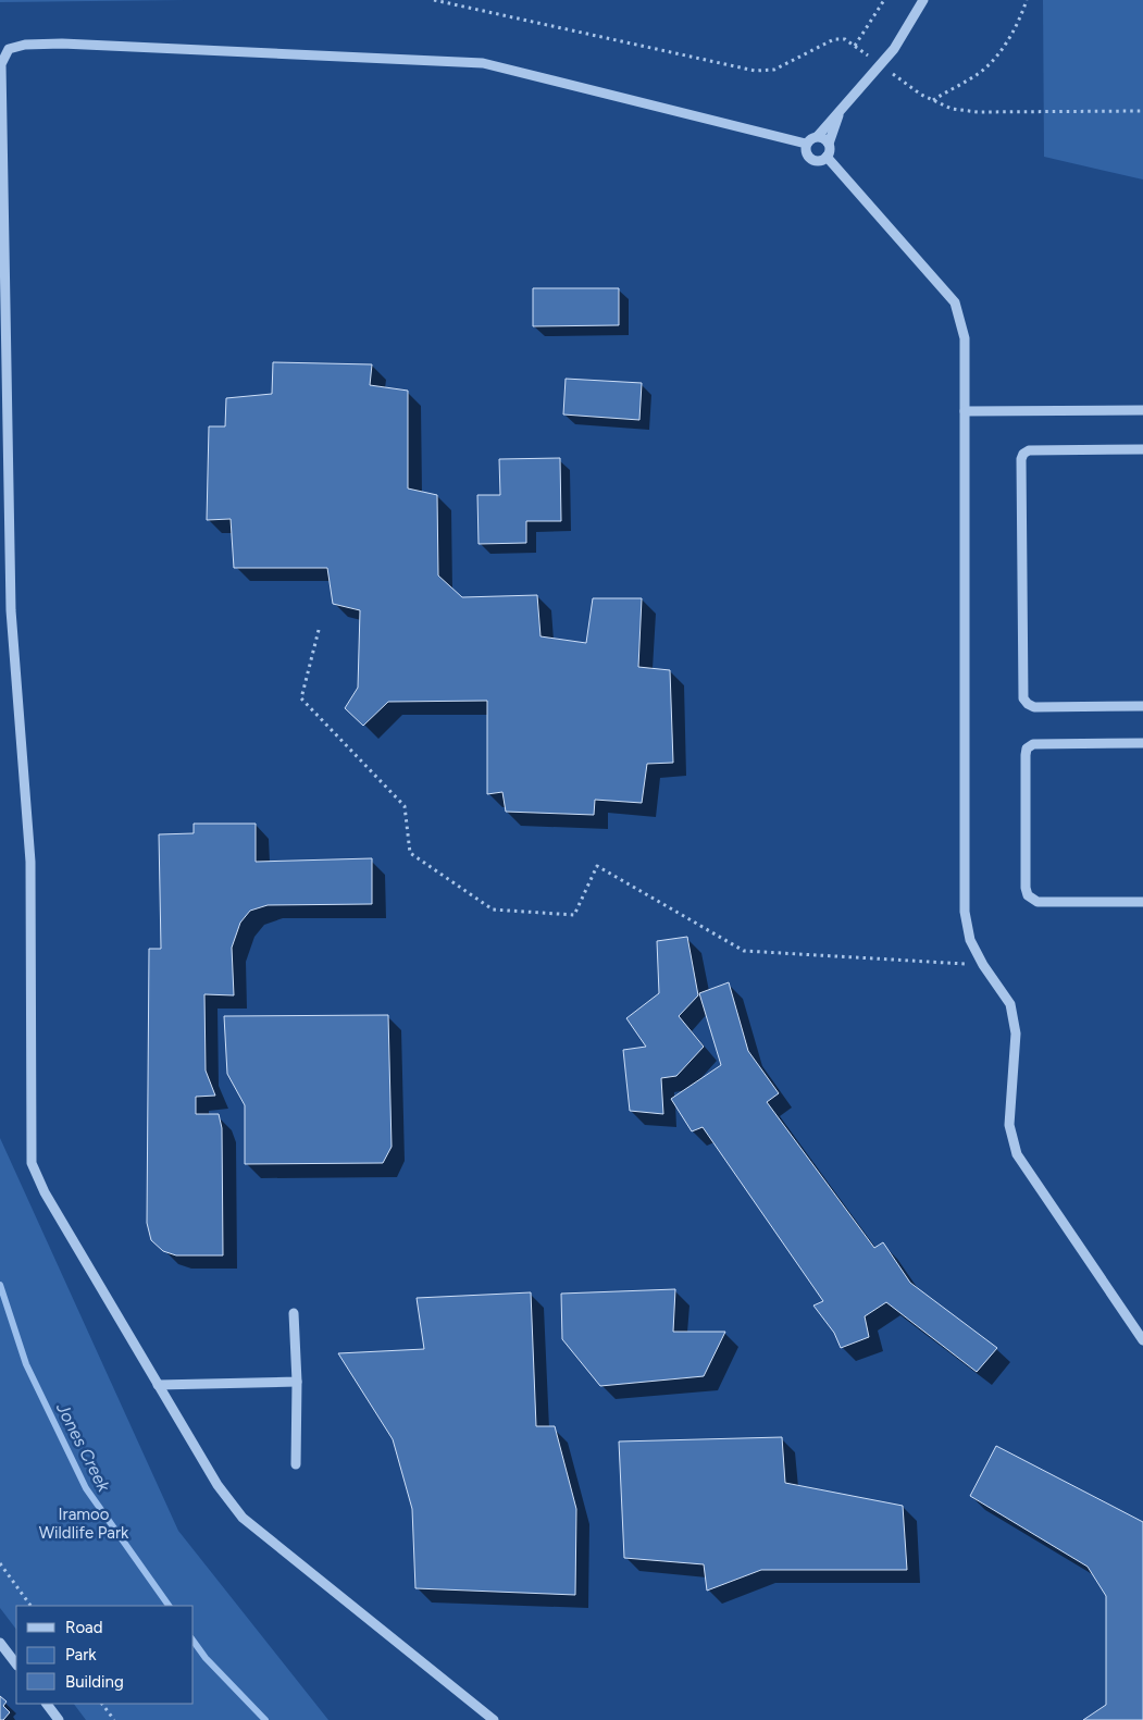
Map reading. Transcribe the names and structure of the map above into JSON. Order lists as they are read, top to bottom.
{
  "water": ["Jones Creek"],
  "parks": ["Iramoo Wildlife Park"],
  "legend": ["Road", "Park", "Building"]
}
